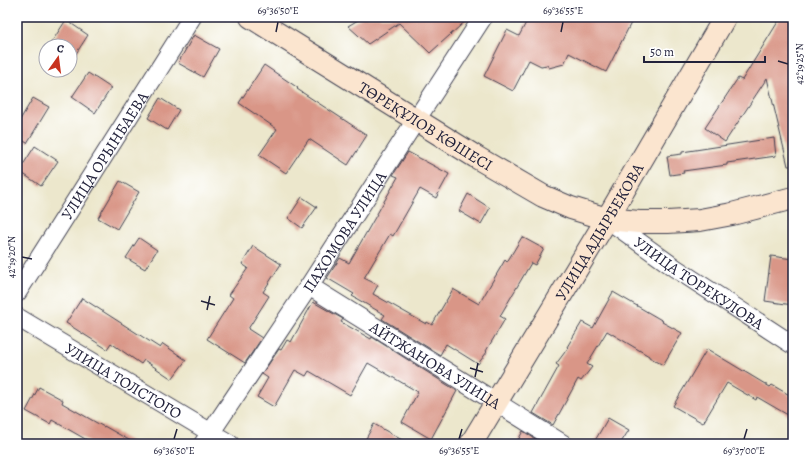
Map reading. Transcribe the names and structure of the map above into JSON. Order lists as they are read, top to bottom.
{
  "streets": {
    "main road": ["ТӨРЕҚҰЛОВ КӨШЕСІ", "УЛИЦА АДЫРБЕКОВА"],
    "street": [
      "УЛИЦА ОРЫНБАЕВА",
      "ПАХОМОВА УЛИЦА",
      "УЛИЦА ТОРЕКУЛОВА",
      "АЙТЖАНОВА УЛИЦА",
      "УЛИЦА ТОЛСТОГО"
    ]
  },
  "crossings": [
    ["ТӨРЕҚҰЛОВ КӨШЕСІ", "ПАХОМОВА УЛИЦА"],
    ["ТӨРЕҚҰЛОВ КӨШЕСІ", "УЛИЦА АДЫРБЕКОВА"],
    ["ТӨРЕҚҰЛОВ КӨШЕСІ", "УЛИЦА ТОРЕКУЛОВА"],
    ["ПАХОМОВА УЛИЦА", "АЙТЖАНОВА УЛИЦА"],
    ["ПАХОМОВА УЛИЦА", "УЛИЦА ТОЛСТОГО"],
    ["УЛИЦА АДЫРБЕКОВА", "УЛИЦА ТОРЕКУЛОВА"],
    ["УЛИЦА АДЫРБЕКОВА", "АЙТЖАНОВА УЛИЦА"]
  ],
  "scale_bar": "50 m",
  "north": "top",
  "coordinates": [
    "69°36'50\"E",
    "69°36'55\"E",
    "42°19'25\"N",
    "42°19'20\"N",
    "69°37'00\"E"
  ]
}
